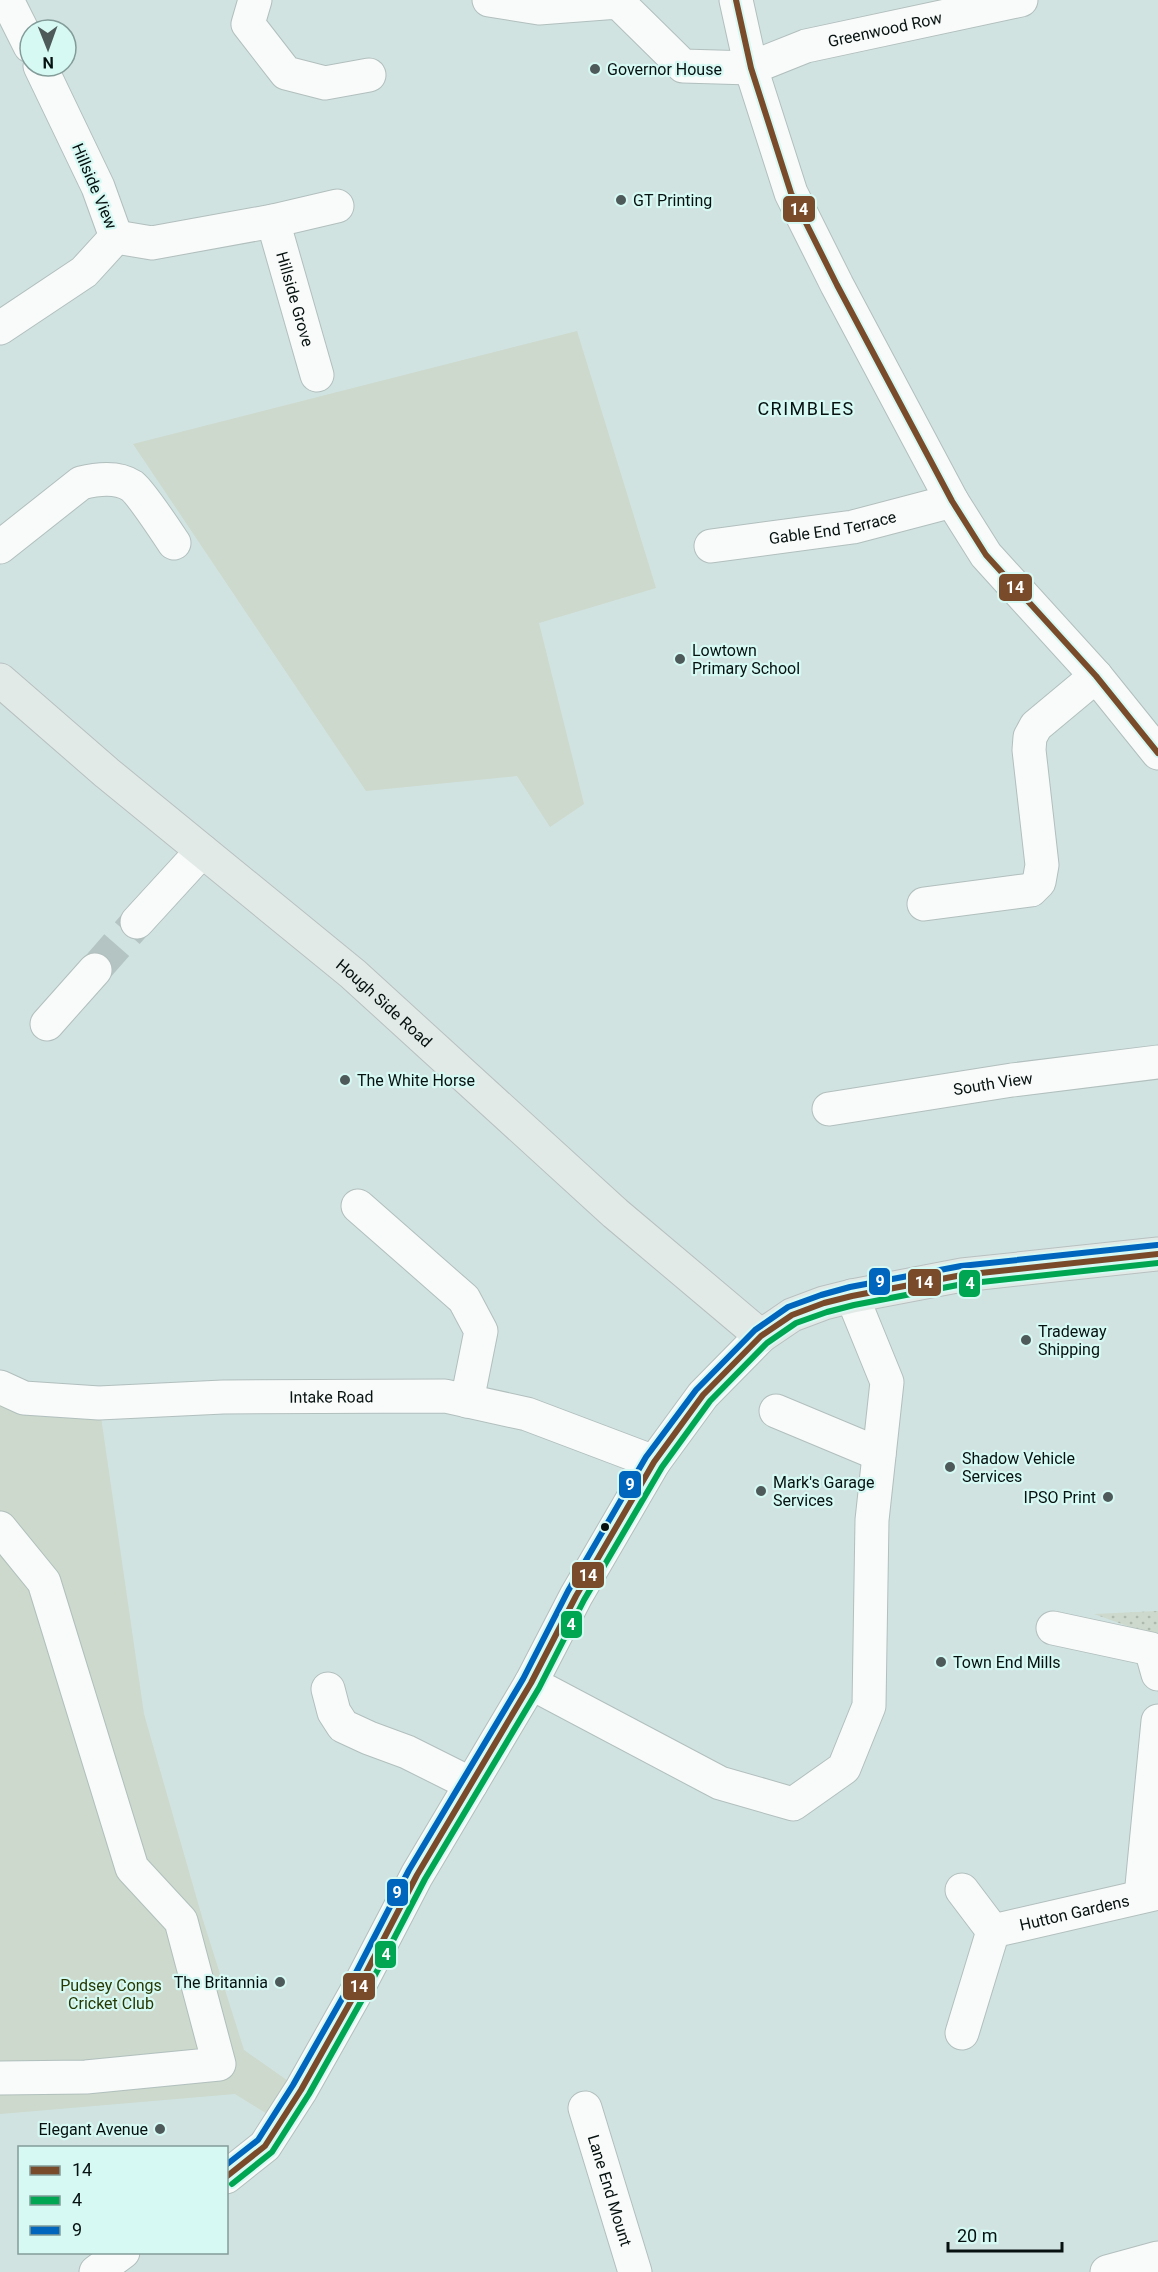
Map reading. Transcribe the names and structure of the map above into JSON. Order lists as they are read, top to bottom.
{
  "streets": {
    "main road": ["Hough Side Road"],
    "street": [
      "Greenwood Row",
      "Hillside View",
      "Hillside Grove",
      "Gable End Terrace",
      "South View",
      "Intake Road",
      "Hutton Gardens",
      "Lane End Mount"
    ]
  },
  "districts": ["CRIMBLES"],
  "parks": ["Pudsey Congs Cricket Club"],
  "places": [
    "Governor House",
    "GT Printing",
    "Lowtown Primary School",
    "The White Horse",
    "Tradeway Shipping",
    "Shadow Vehicle Services",
    "Mark's Garage Services",
    "IPSO Print",
    "Town End Mills",
    "The Britannia",
    "Elegant Avenue"
  ],
  "lines": ["transit line 14", "transit line 9", "transit line 4"],
  "legend": ["14", "4", "9"],
  "scale_bar": "20 m",
  "north": "bottom"
}
